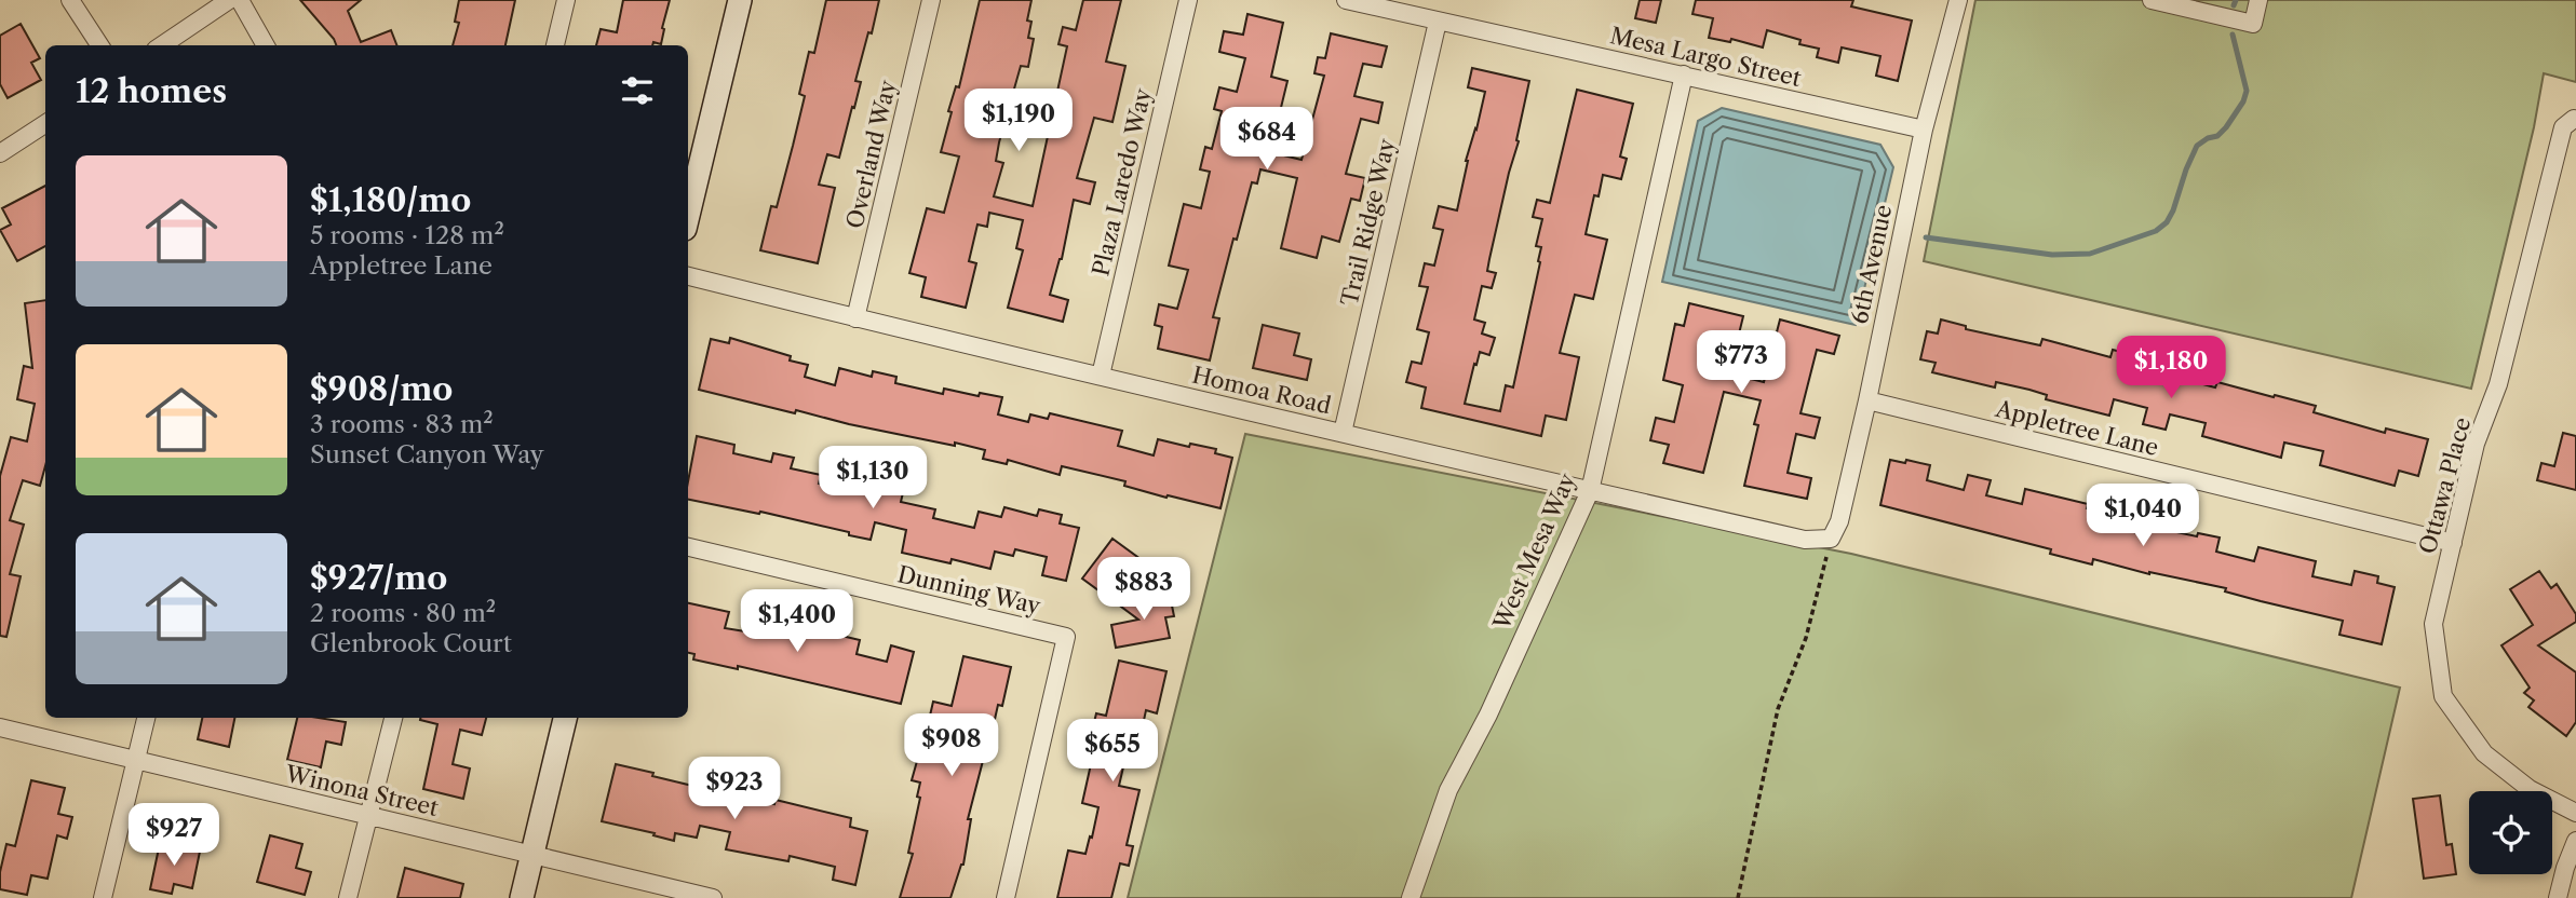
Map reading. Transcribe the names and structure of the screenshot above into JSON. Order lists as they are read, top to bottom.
{
  "streets": {
    "street": [
      "Mesa Largo Street",
      "Overland Way",
      "Plaza Laredo Way",
      "Trail Ridge Way",
      "6th Avenue",
      "Homoa Road",
      "Appletree Lane",
      "Ottawa Place",
      "West Mesa Way",
      "Dunning Way",
      "Winona Street"
    ]
  },
  "crossings": [
    ["Mesa Largo Street", "Trail Ridge Way"],
    ["Mesa Largo Street", "6th Avenue"],
    ["Mesa Largo Street", "West Mesa Way"],
    ["Overland Way", "Homoa Road"],
    ["Plaza Laredo Way", "Homoa Road"],
    ["Trail Ridge Way", "Homoa Road"],
    ["6th Avenue", "Homoa Road"],
    ["6th Avenue", "Appletree Lane"],
    ["Homoa Road", "West Mesa Way"],
    ["Appletree Lane", "Ottawa Place"]
  ],
  "page": {
    "heading": "12 homes",
    "price": [
      "$1,190",
      "$684",
      "$773",
      "$1,180",
      "$1,130",
      "$1,040",
      "$883",
      "$1,400",
      "$908",
      "$655",
      "$923",
      "$927"
    ],
    "list": [
      {
        "name": "$1,180/mo",
        "note": "5 rooms · 128 m² · Appletree Lane"
      },
      {
        "name": "$908/mo",
        "note": "3 rooms · 83 m² · Sunset Canyon Way"
      },
      {
        "name": "$927/mo",
        "note": "2 rooms · 80 m² · Glenbrook Court"
      }
    ]
  }
}
